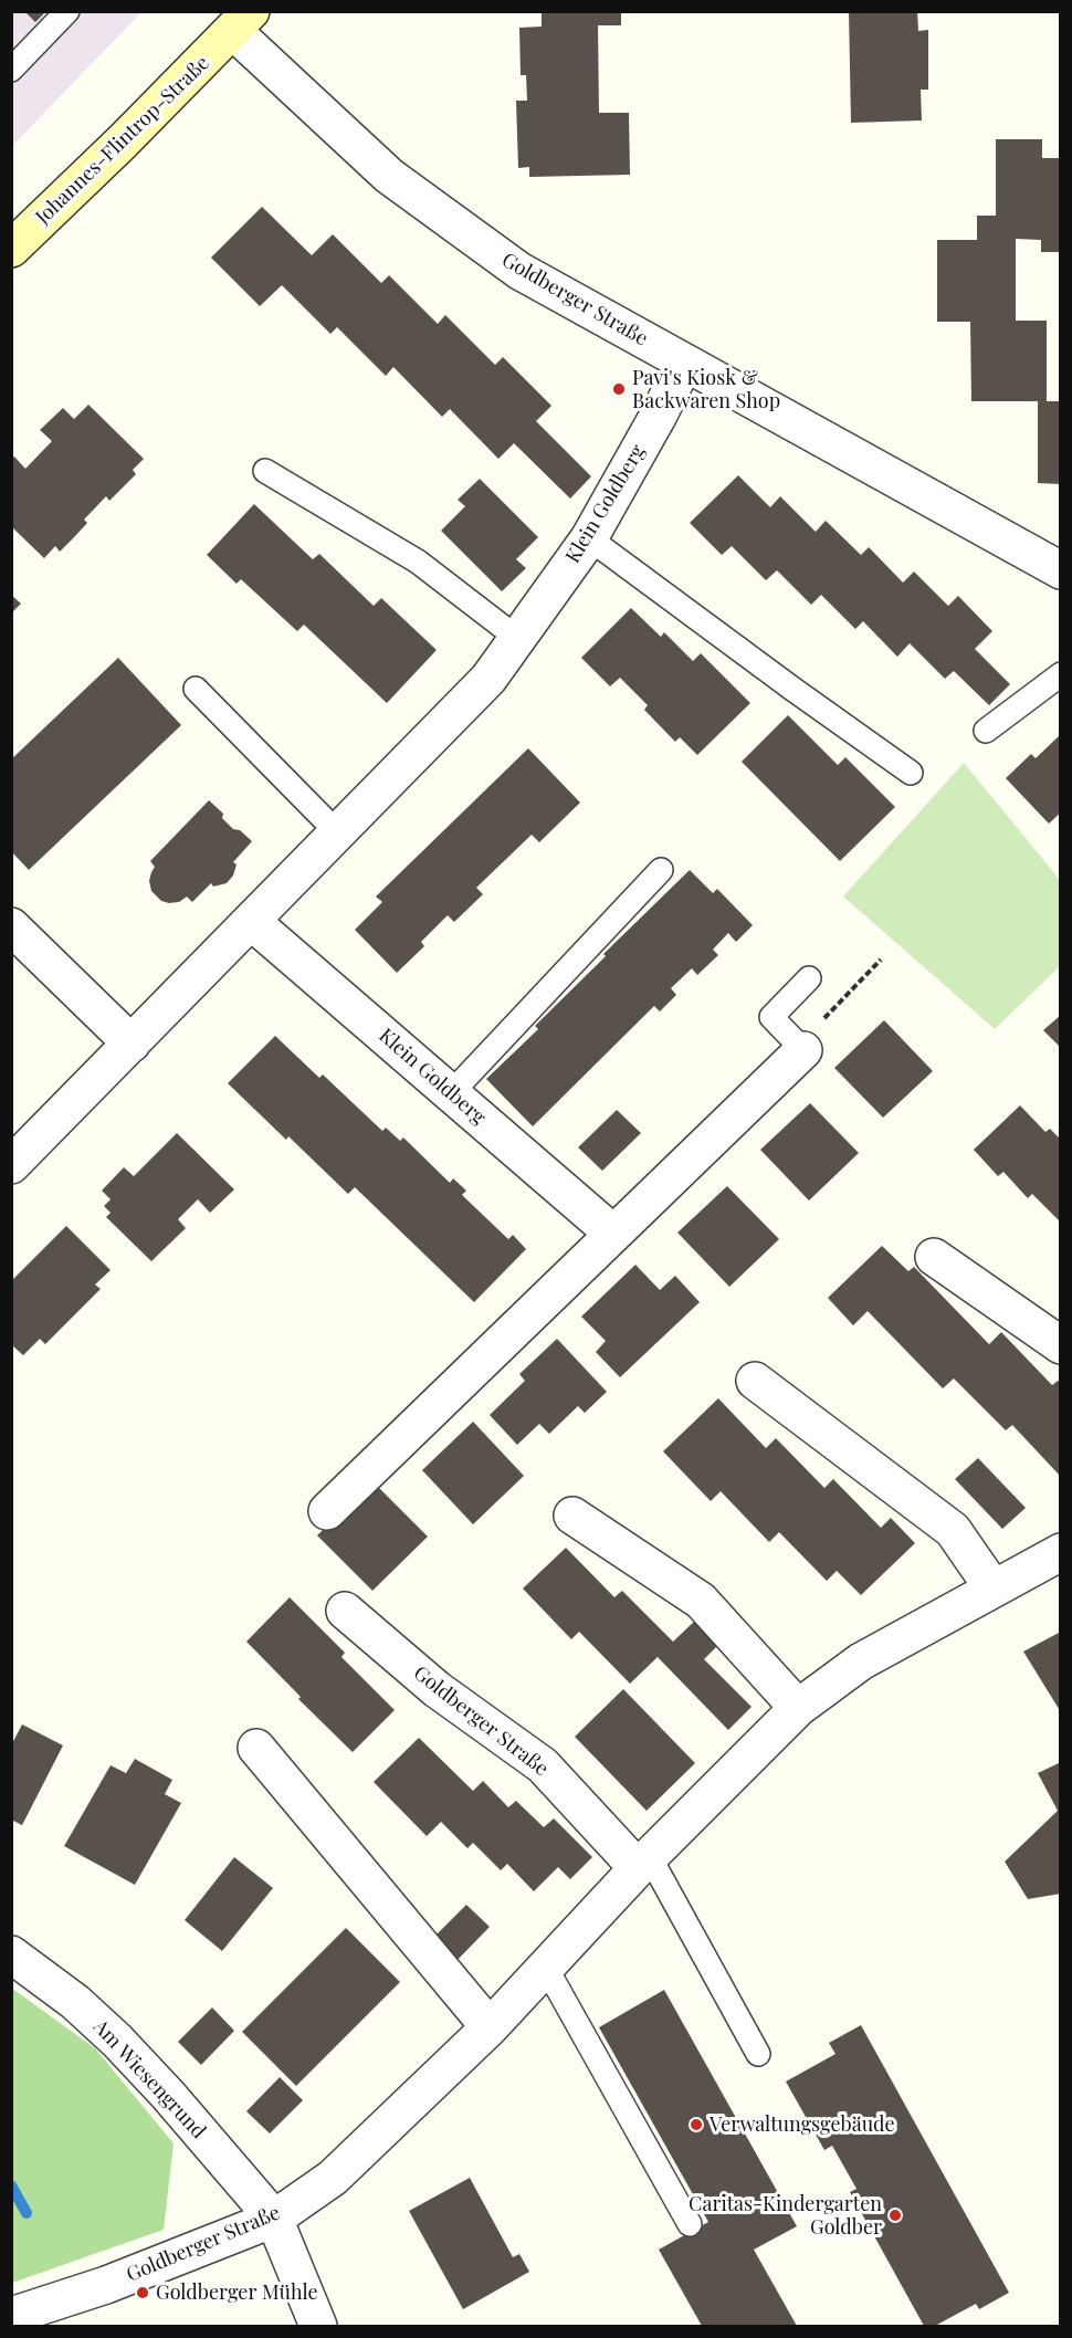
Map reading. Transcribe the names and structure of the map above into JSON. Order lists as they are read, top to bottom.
{
  "streets": {
    "main road": ["Johannes-Flintrop-Straße"],
    "street": ["Goldberger Straße", "Klein Goldberg", "Am Wiesengrund"]
  },
  "crossings": [
    ["Johannes-Flintrop-Straße", "Goldberger Straße"],
    ["Goldberger Straße", "Klein Goldberg"],
    ["Goldberger Straße", "Am Wiesengrund"]
  ],
  "places": [
    "Pavi's Kiosk & Backwaren Shop",
    "Verwaltungsgebäude",
    "Caritas-Kindergarten Goldber",
    "Goldberger Mühle"
  ]
}
